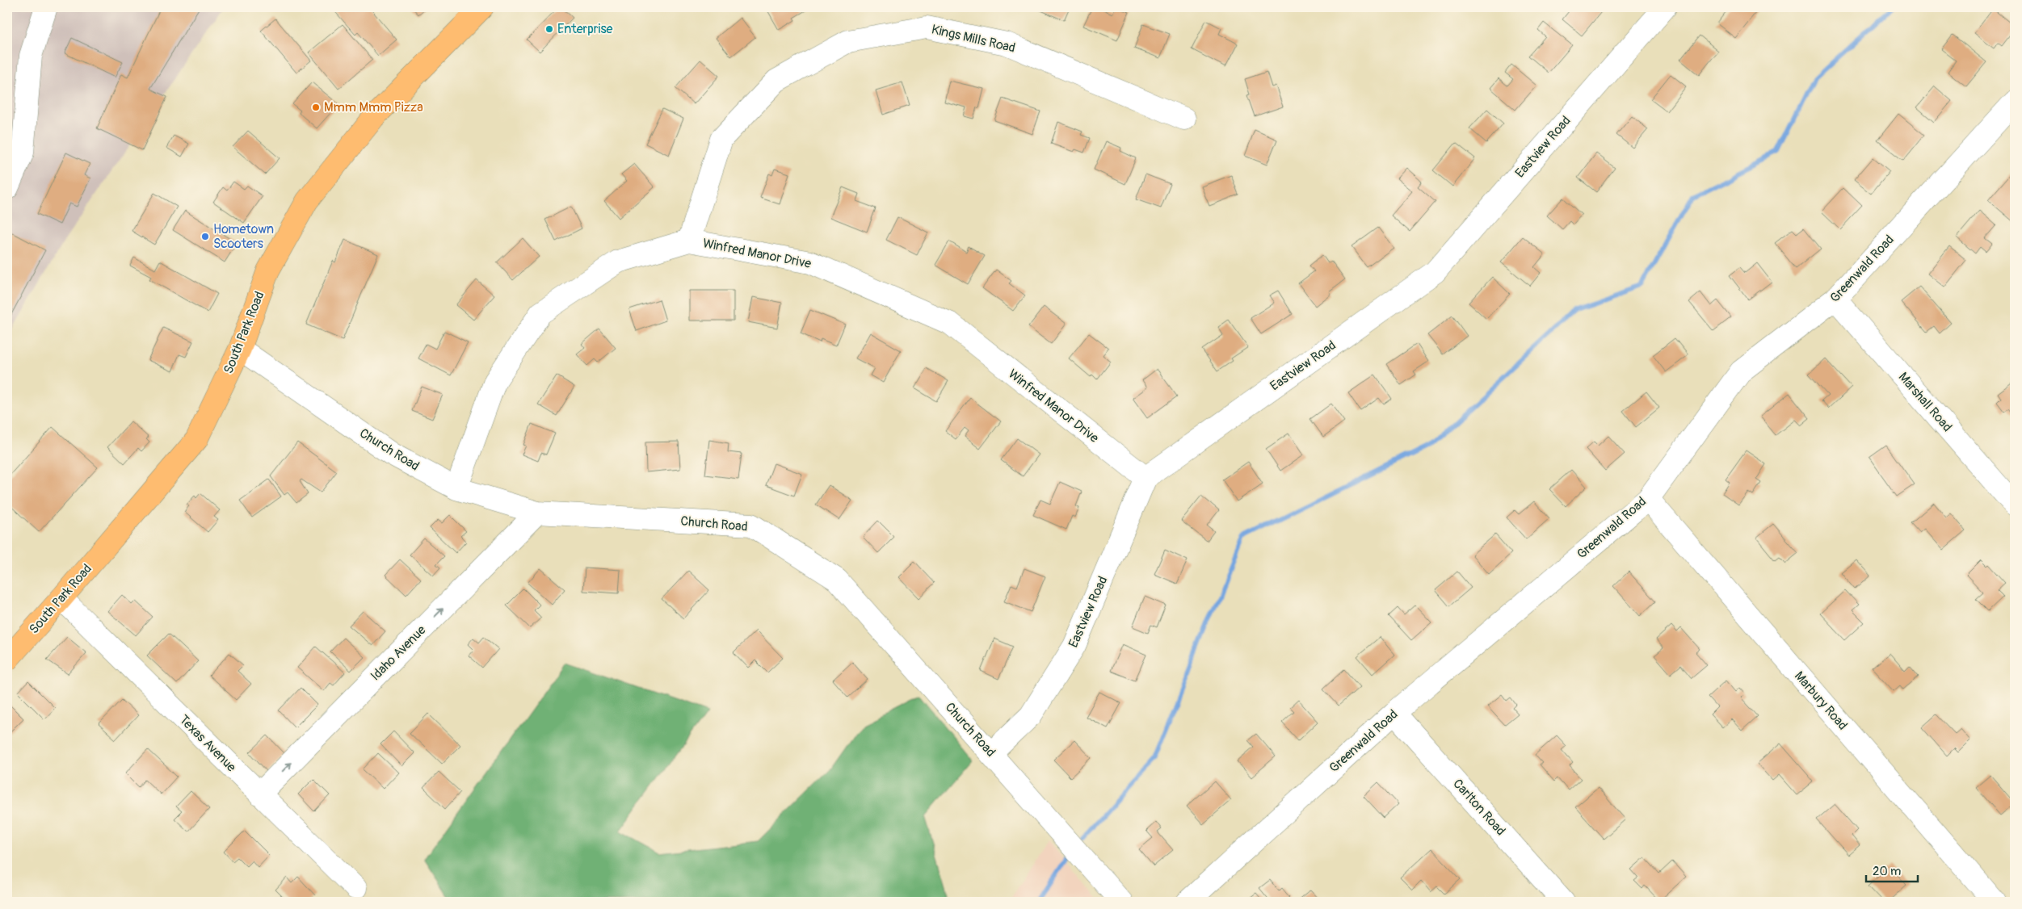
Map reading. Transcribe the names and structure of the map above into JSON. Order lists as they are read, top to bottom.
{
  "streets": {
    "main road": ["South Park Road"],
    "street": [
      "Kings Mills Road",
      "Eastview Road",
      "Winfred Manor Drive",
      "Greenwald Road",
      "Marshall Road",
      "Church Road",
      "Idaho Avenue",
      "Marbury Road",
      "Texas Avenue",
      "Carlton Road"
    ]
  },
  "crossings": [
    ["Kings Mills Road", "Winfred Manor Drive"],
    ["Eastview Road", "Winfred Manor Drive"],
    ["Eastview Road", "Church Road"],
    ["Winfred Manor Drive", "Church Road"],
    ["Greenwald Road", "Marshall Road"],
    ["Greenwald Road", "Marbury Road"],
    ["Greenwald Road", "Carlton Road"],
    ["South Park Road", "Church Road"],
    ["South Park Road", "Texas Avenue"],
    ["Church Road", "Idaho Avenue"],
    ["Idaho Avenue", "Texas Avenue"]
  ],
  "one_way": ["Idaho Avenue"],
  "places": ["Enterprise", "Mmm Mmm Pizza", "Hometown Scooters"],
  "scale_bar": "20 m"
}
